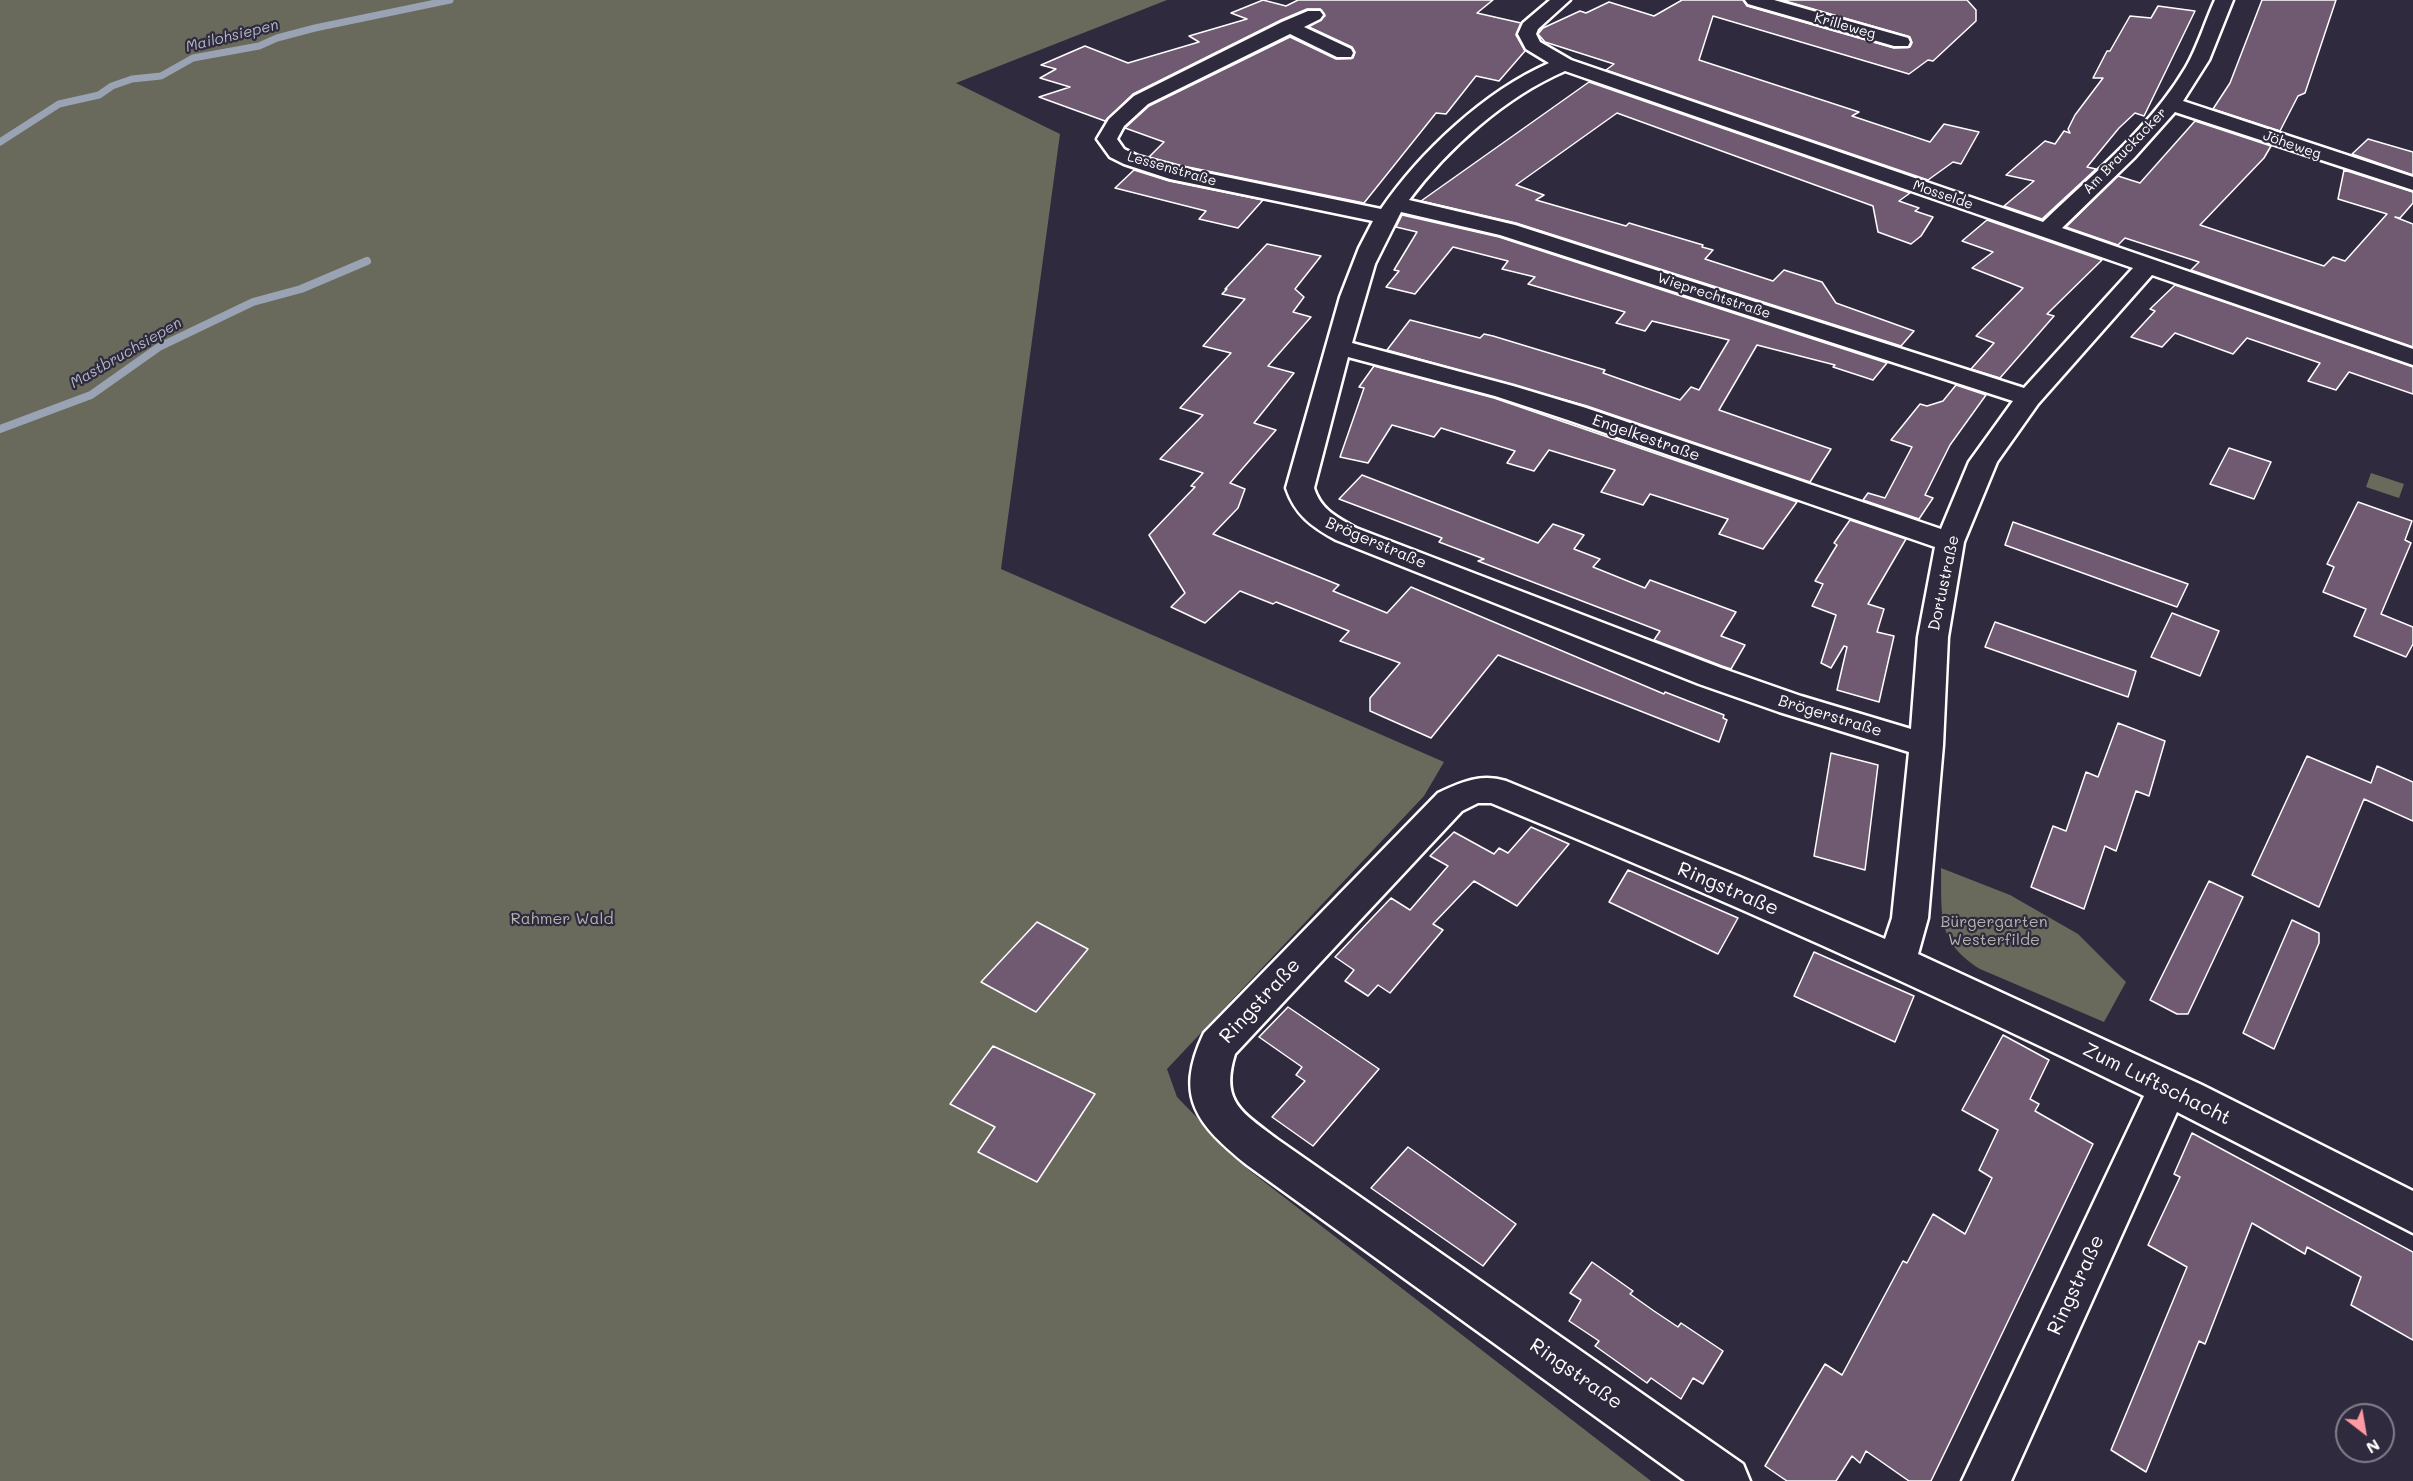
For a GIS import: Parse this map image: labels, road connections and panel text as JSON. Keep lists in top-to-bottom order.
{
  "streets": {
    "street": [
      "Krilleweg",
      "Jöheweg",
      "Am Brauckacker",
      "Lessenstraße",
      "Mosselde",
      "Wieprechtstraße",
      "Engelkestraße",
      "Brögerstraße",
      "Dortustraße",
      "Ringstraße",
      "Zum Luftschacht"
    ]
  },
  "crossings": [
    ["Jöheweg", "Am Brauckacker"],
    ["Am Brauckacker", "Mosselde"],
    ["Lessenstraße", "Wieprechtstraße"],
    ["Lessenstraße", "Brögerstraße"],
    ["Mosselde", "Brögerstraße"],
    ["Mosselde", "Dortustraße"],
    ["Wieprechtstraße", "Brögerstraße"],
    ["Wieprechtstraße", "Dortustraße"],
    ["Engelkestraße", "Brögerstraße"],
    ["Engelkestraße", "Dortustraße"],
    ["Brögerstraße", "Dortustraße"],
    ["Dortustraße", "Ringstraße"],
    ["Dortustraße", "Zum Luftschacht"],
    ["Ringstraße", "Zum Luftschacht"]
  ],
  "water": ["Mailohsiepen", "Mastbruchsiepen"],
  "parks": ["Rahmer Wald", "Bürgergarten Westerfilde"],
  "north": "bottom right"
}
